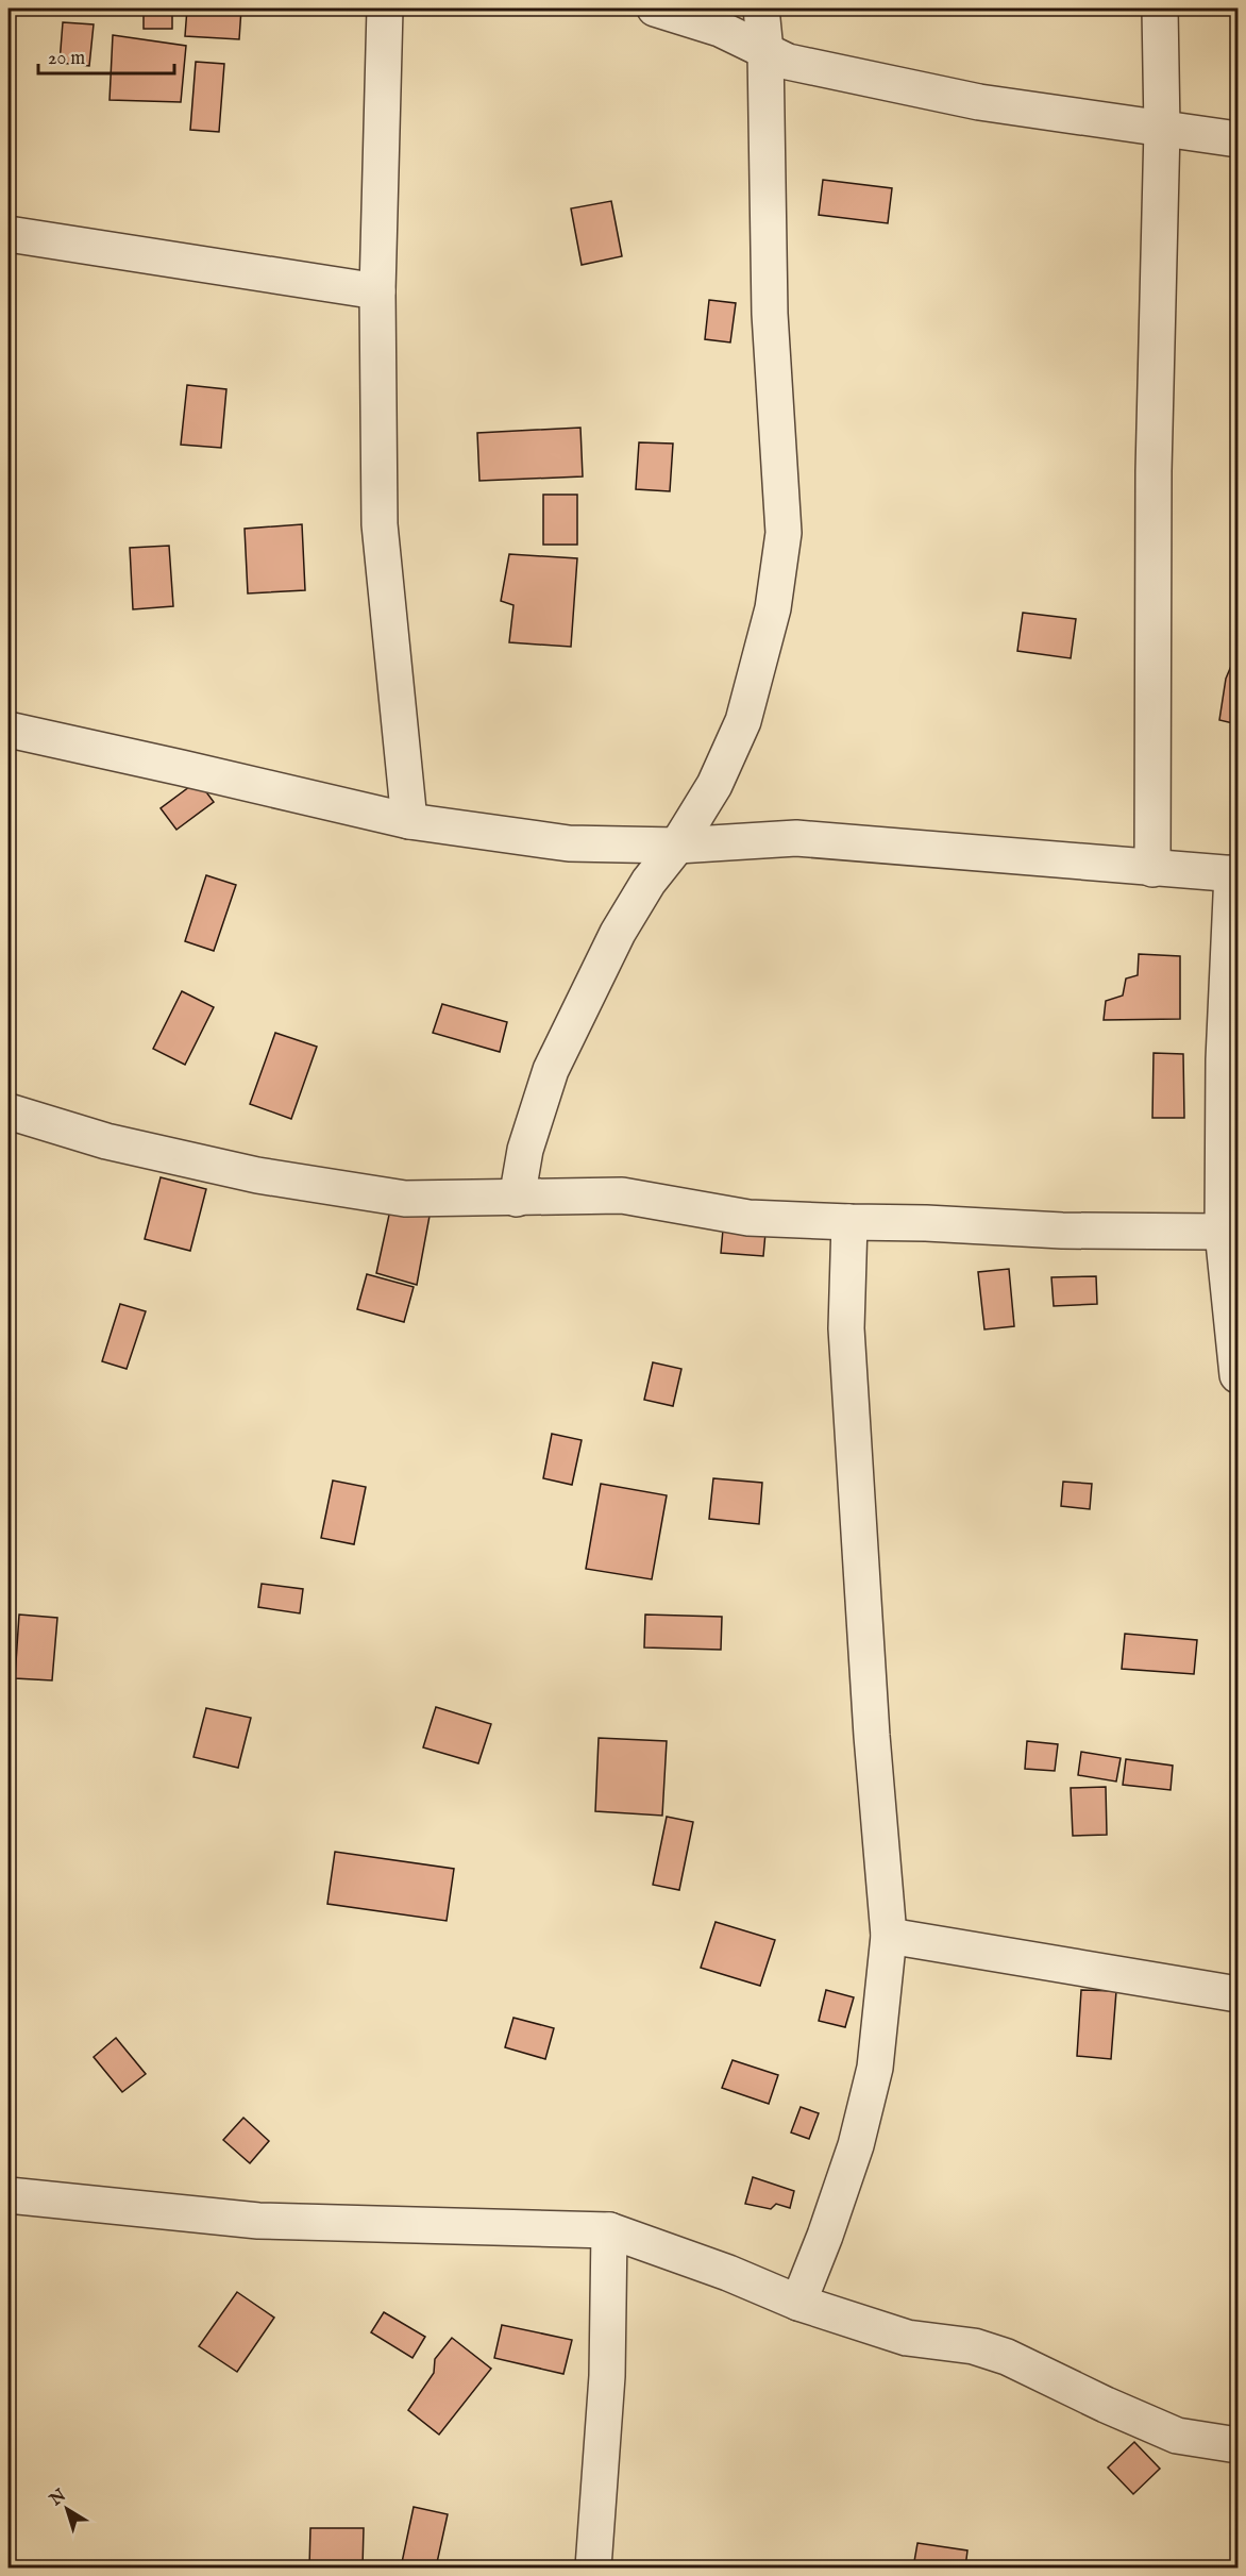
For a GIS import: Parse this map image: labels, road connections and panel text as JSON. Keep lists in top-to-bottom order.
{
  "scale_bar": "20 m",
  "north": "top left"
}
